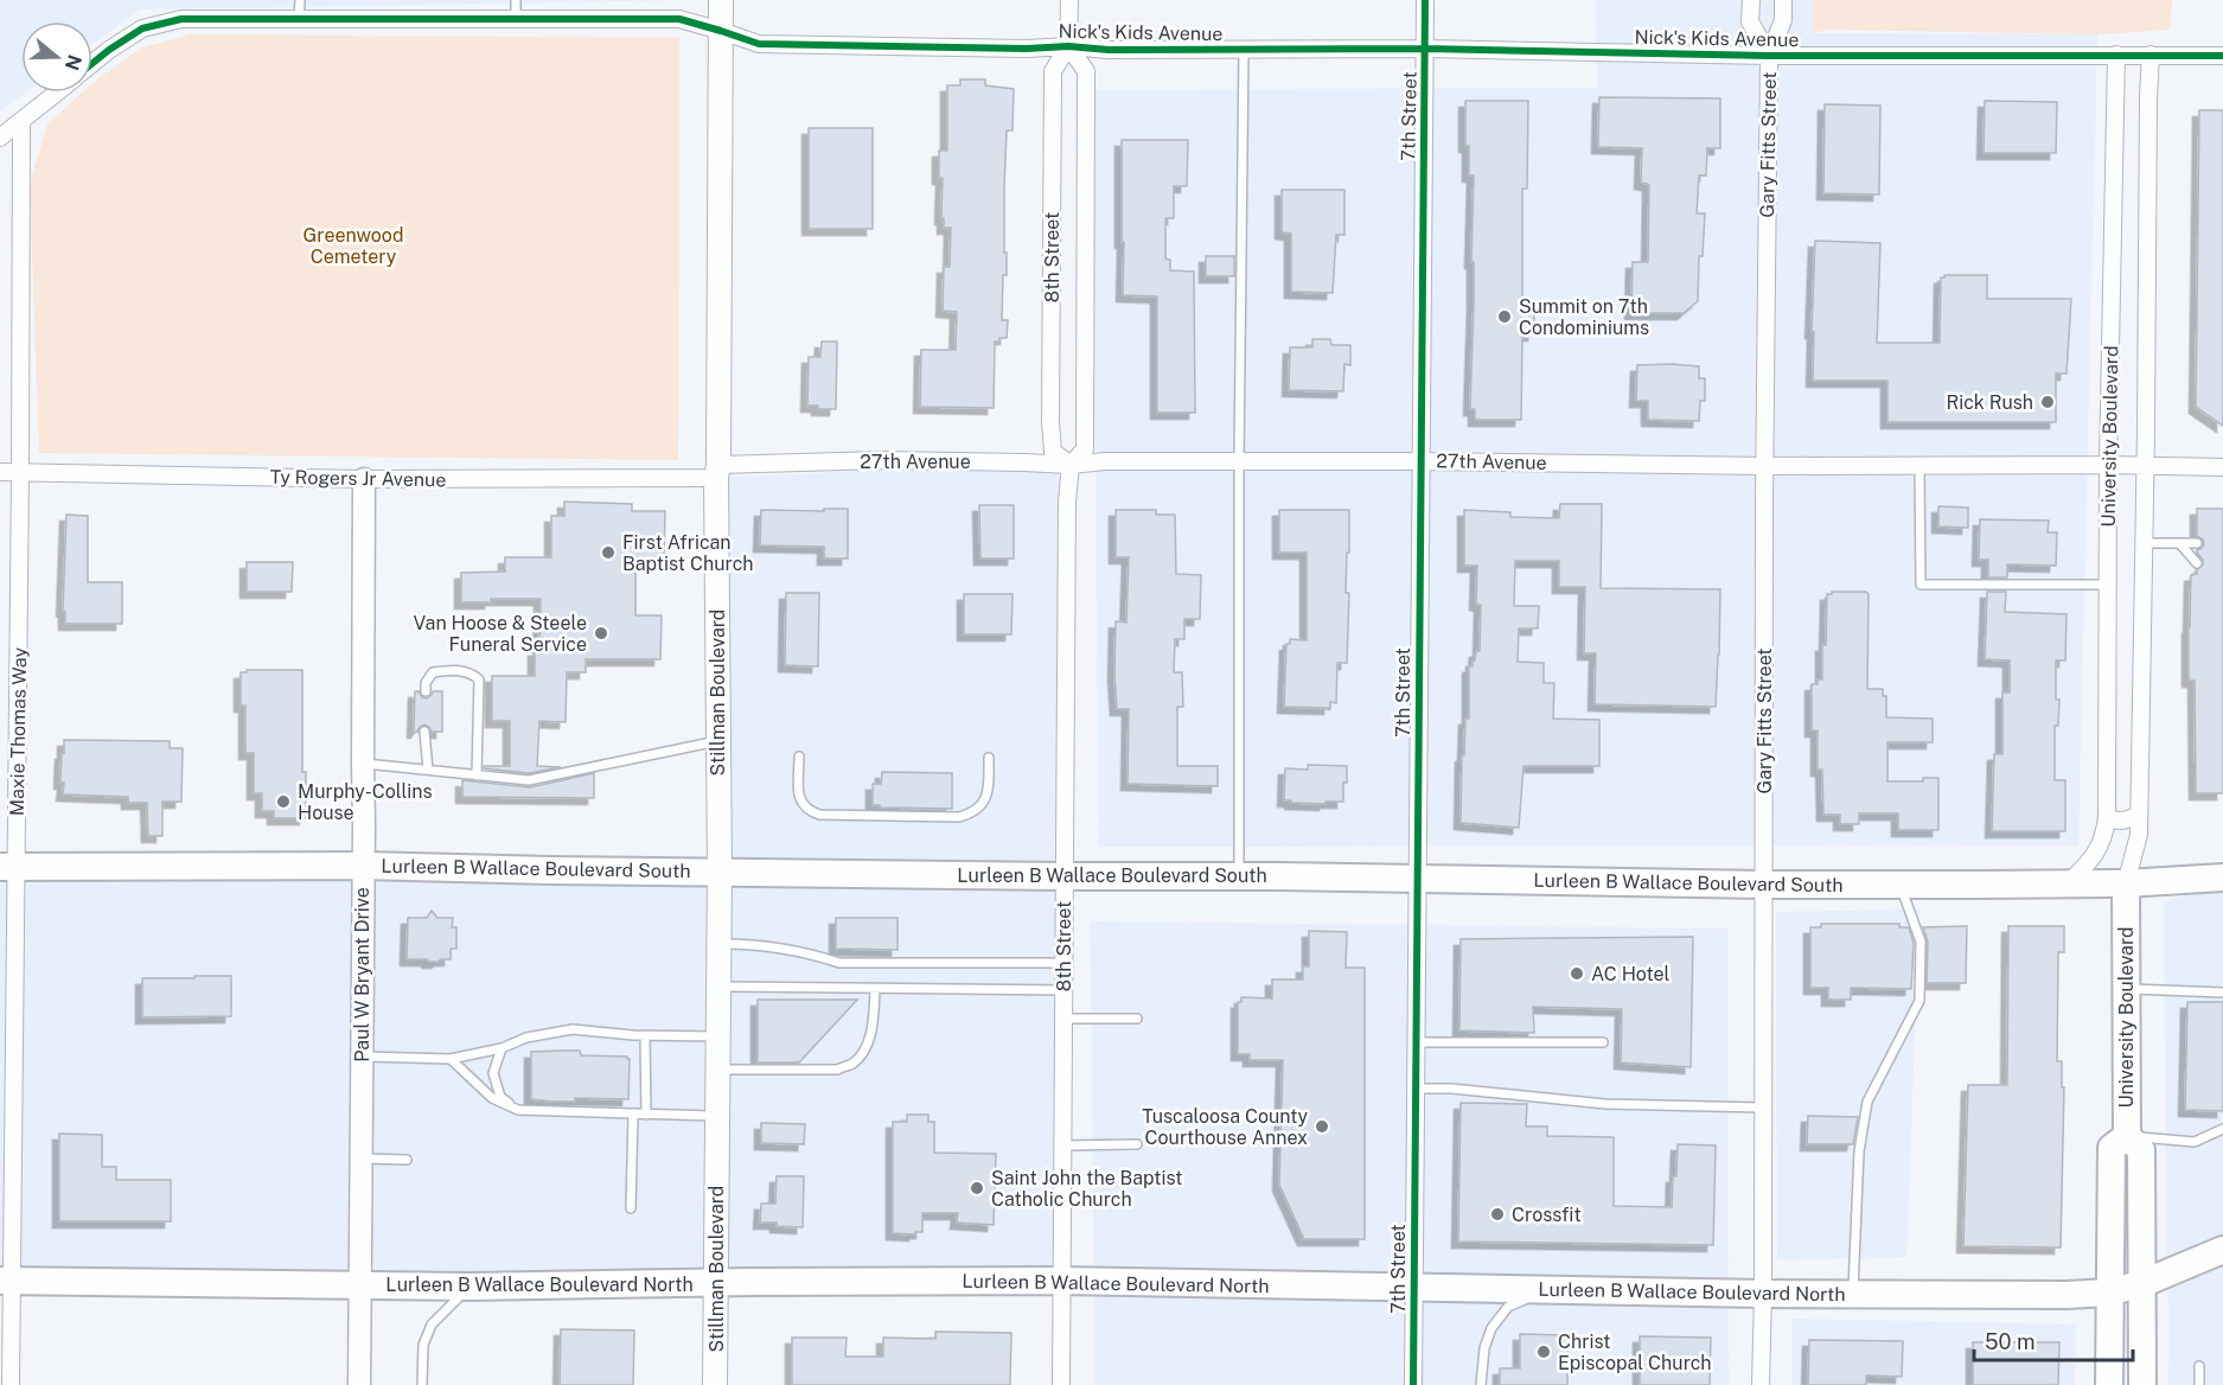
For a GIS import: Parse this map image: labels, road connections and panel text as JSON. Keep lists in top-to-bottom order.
{
  "streets": {
    "main road": [
      "University Boulevard",
      "Stillman Boulevard",
      "Lurleen B Wallace Boulevard South",
      "Lurleen B Wallace Boulevard North"
    ],
    "street": [
      "Nick's Kids Avenue",
      "7th Street",
      "Gary Fitts Street",
      "8th Street",
      "27th Avenue",
      "Ty Rogers Jr Avenue",
      "Maxie Thomas Way",
      "Paul W Bryant Drive"
    ]
  },
  "crossings": [
    ["Nick's Kids Avenue", "7th Street"],
    ["Nick's Kids Avenue", "Gary Fitts Street"],
    ["Nick's Kids Avenue", "8th Street"],
    ["Nick's Kids Avenue", "University Boulevard"],
    ["Nick's Kids Avenue", "Stillman Boulevard"],
    ["Nick's Kids Avenue", "Maxie Thomas Way"],
    ["7th Street", "27th Avenue"],
    ["7th Street", "Lurleen B Wallace Boulevard South"],
    ["7th Street", "Lurleen B Wallace Boulevard North"],
    ["Gary Fitts Street", "27th Avenue"],
    ["Gary Fitts Street", "Lurleen B Wallace Boulevard South"],
    ["Gary Fitts Street", "Lurleen B Wallace Boulevard North"],
    ["8th Street", "27th Avenue"],
    ["8th Street", "Lurleen B Wallace Boulevard South"],
    ["8th Street", "Lurleen B Wallace Boulevard North"],
    ["University Boulevard", "27th Avenue"],
    ["University Boulevard", "Lurleen B Wallace Boulevard South"],
    ["University Boulevard", "Lurleen B Wallace Boulevard North"],
    ["27th Avenue", "Ty Rogers Jr Avenue"],
    ["27th Avenue", "Stillman Boulevard"],
    ["Ty Rogers Jr Avenue", "Stillman Boulevard"],
    ["Ty Rogers Jr Avenue", "Maxie Thomas Way"],
    ["Ty Rogers Jr Avenue", "Paul W Bryant Drive"],
    ["Stillman Boulevard", "Lurleen B Wallace Boulevard South"],
    ["Stillman Boulevard", "Lurleen B Wallace Boulevard North"],
    ["Maxie Thomas Way", "Lurleen B Wallace Boulevard South"],
    ["Maxie Thomas Way", "Lurleen B Wallace Boulevard North"],
    ["Lurleen B Wallace Boulevard South", "Paul W Bryant Drive"],
    ["Paul W Bryant Drive", "Lurleen B Wallace Boulevard North"]
  ],
  "parks": ["Greenwood Cemetery"],
  "places": [
    "Summit on 7th Condominiums",
    "Rick Rush",
    "First African Baptist Church",
    "Van Hoose & Steele Funeral Service",
    "Murphy-Collins House",
    "AC Hotel",
    "Tuscaloosa County Courthouse Annex",
    "Saint John the Baptist Catholic Church",
    "Crossfit",
    "Christ Episcopal Church"
  ],
  "scale_bar": "50 m",
  "north": "right"
}
